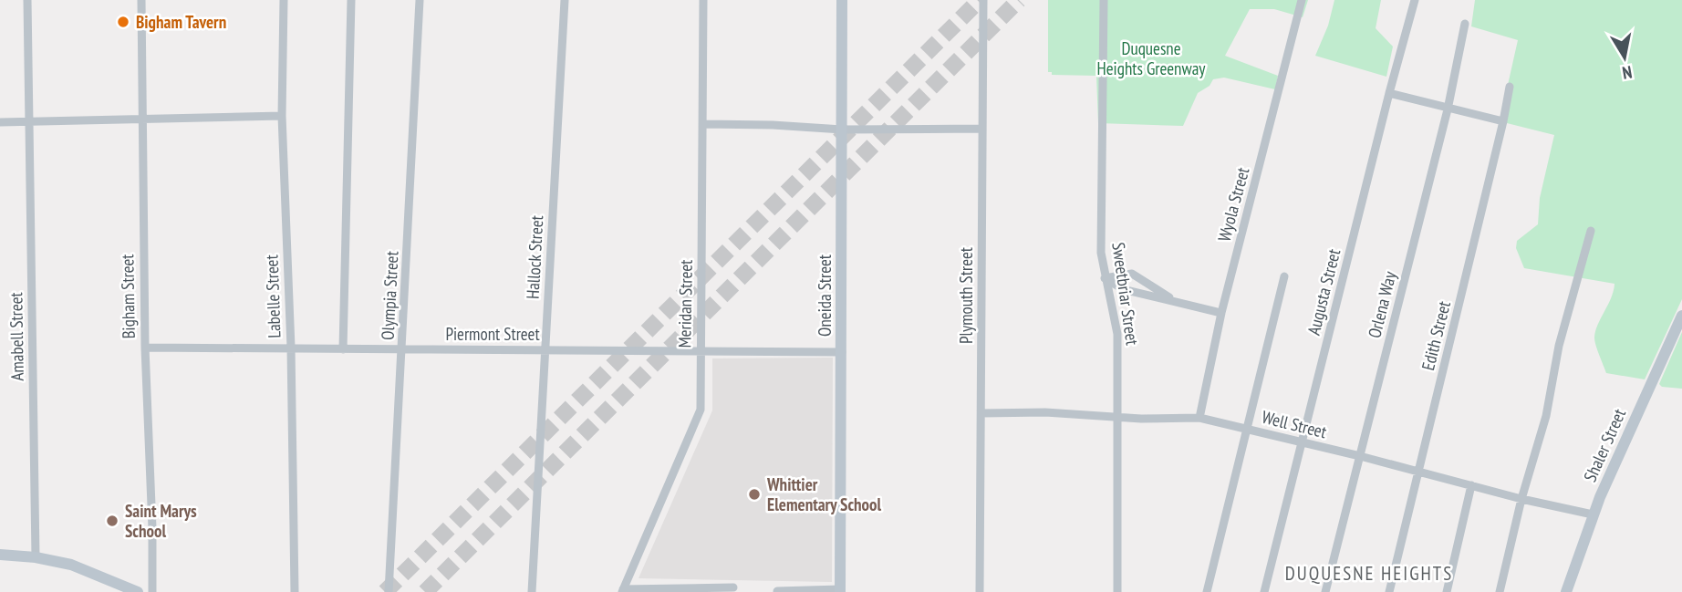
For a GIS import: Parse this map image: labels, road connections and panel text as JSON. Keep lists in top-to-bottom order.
{
  "streets": {
    "street": [
      "Wyola Street",
      "Hallock Street",
      "Augusta Street",
      "Sweetbriar Street",
      "Olympia Street",
      "Oneida Street",
      "Plymouth Street",
      "Bigham Street",
      "Labelle Street",
      "Meridan Street",
      "Orlena Way",
      "Piermont Street",
      "Edith Street",
      "Amabell Street",
      "Well Street",
      "Shaler Street"
    ]
  },
  "crossings": [
    ["Wyola Street", "Well Street"],
    ["Hallock Street", "Piermont Street"],
    ["Augusta Street", "Well Street"],
    ["Sweetbriar Street", "Well Street"],
    ["Olympia Street", "Piermont Street"],
    ["Oneida Street", "Piermont Street"],
    ["Plymouth Street", "Well Street"],
    ["Bigham Street", "Piermont Street"],
    ["Labelle Street", "Piermont Street"],
    ["Meridan Street", "Piermont Street"],
    ["Orlena Way", "Well Street"],
    ["Edith Street", "Well Street"],
    ["Well Street", "Shaler Street"]
  ],
  "districts": ["DUQUESNE HEIGHTS"],
  "parks": ["Duquesne Heights Greenway"],
  "places": ["Bigham Tavern", "Whittier Elementary School", "Saint Marys School"],
  "north": "bottom"
}
